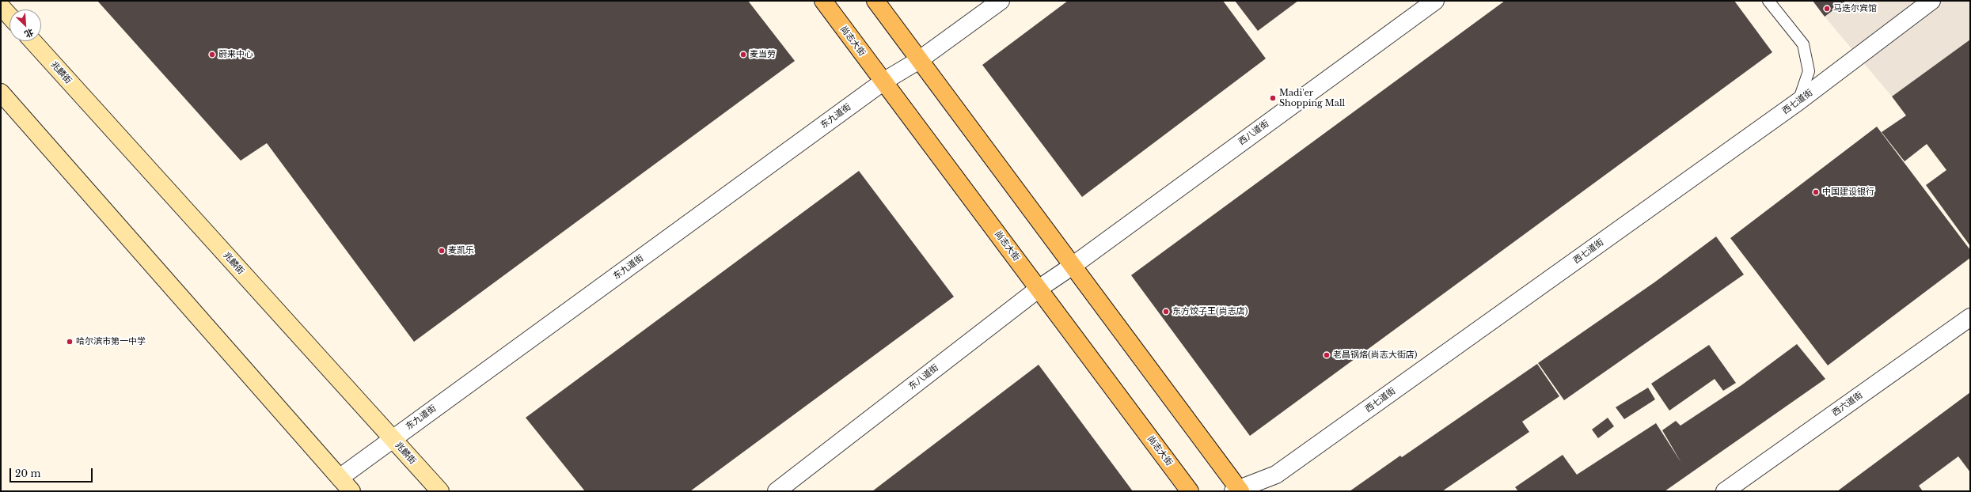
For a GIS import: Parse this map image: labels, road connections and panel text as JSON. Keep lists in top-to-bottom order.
{
  "streets": {
    "main road": ["尚志大街", "兆麟街"],
    "street": [
      "西七道街",
      "东九道街",
      "西八道街",
      "东八道街",
      "西六道街"
    ]
  },
  "crossings": [
    ["尚志大街", "东九道街"],
    ["尚志大街", "东八道街"],
    ["兆麟街", "东九道街"],
    ["西八道街", "东八道街"]
  ],
  "places": [
    "马迭尔宾馆",
    "蔚来中心",
    "麦当劳",
    "Madi'er Shopping Mall",
    "中国建设银行",
    "麦凯乐",
    "东方饺子王(尚志店)",
    "哈尔滨市第一中学",
    "老昌锅烙(尚志大街店)"
  ],
  "scale_bar": "20 m",
  "north": "bottom right"
}
